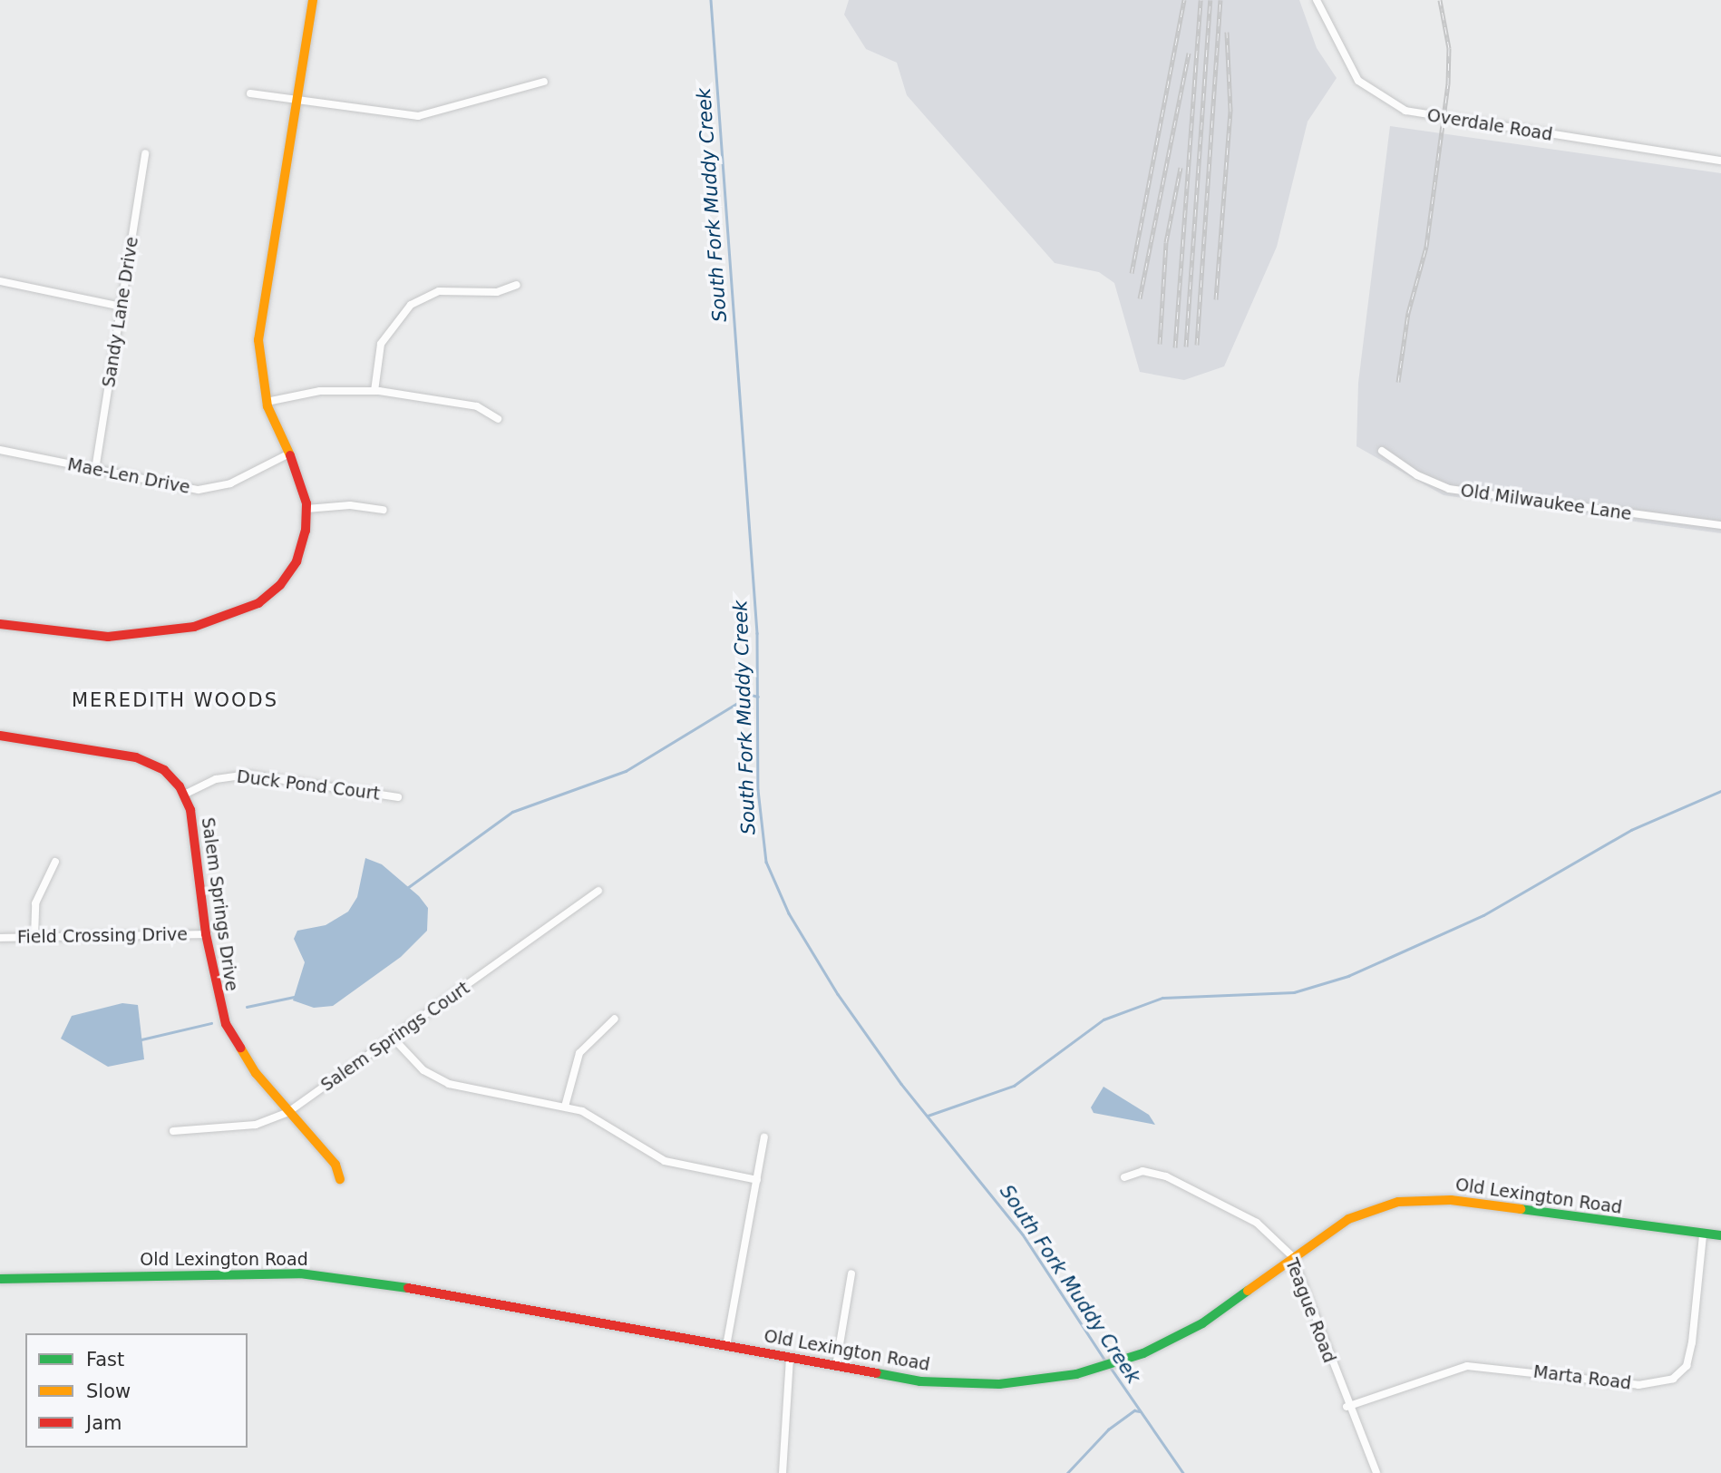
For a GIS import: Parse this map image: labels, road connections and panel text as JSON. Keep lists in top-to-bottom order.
{
  "streets": {
    "street": [
      "Overdale Road",
      "Sandy Lane Drive",
      "Mae-Len Drive",
      "Old Milwaukee Lane",
      "Duck Pond Court",
      "Salem Springs Drive",
      "Field Crossing Drive",
      "Salem Springs Court",
      "Old Lexington Road",
      "Teague Road",
      "Marta Road"
    ]
  },
  "crossings": [
    ["Sandy Lane Drive", "Mae-Len Drive"],
    ["Duck Pond Court", "Salem Springs Drive"],
    ["Salem Springs Drive", "Field Crossing Drive"],
    ["Salem Springs Drive", "Salem Springs Court"],
    ["Old Lexington Road", "Teague Road"],
    ["Old Lexington Road", "Marta Road"],
    ["Teague Road", "Marta Road"]
  ],
  "districts": ["MEREDITH WOODS"],
  "water": ["South Fork Muddy Creek"],
  "legend": ["Fast", "Slow", "Jam"]
}
